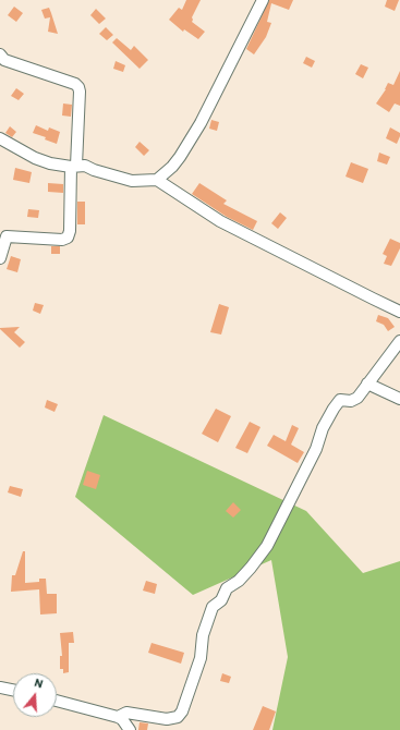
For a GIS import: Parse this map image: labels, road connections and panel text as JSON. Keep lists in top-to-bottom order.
{
  "north": "top"
}
